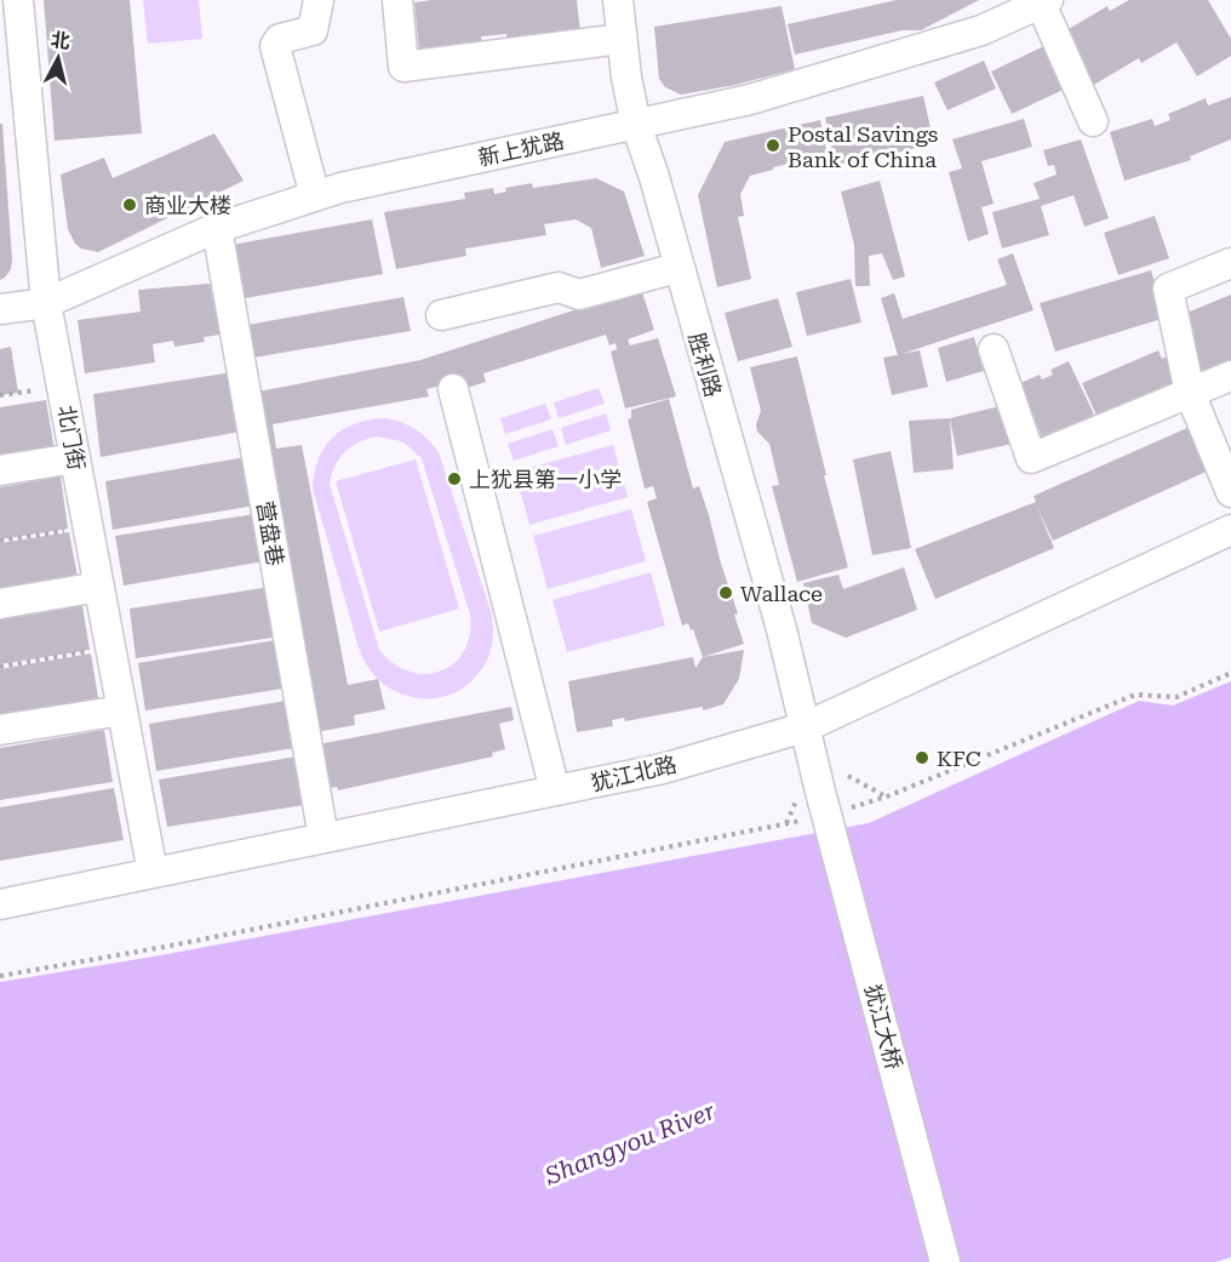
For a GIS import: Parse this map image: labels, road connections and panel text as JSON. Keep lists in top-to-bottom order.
{
  "streets": {
    "street": [
      "新上犹路",
      "胜利路",
      "北门街",
      "营盘巷",
      "犹江北路",
      "犹江大桥"
    ]
  },
  "crossings": [
    ["新上犹路", "胜利路"],
    ["新上犹路", "北门街"],
    ["新上犹路", "营盘巷"],
    ["胜利路", "犹江北路"],
    ["胜利路", "犹江大桥"],
    ["北门街", "犹江北路"],
    ["营盘巷", "犹江北路"]
  ],
  "water": ["Shangyou River"],
  "places": [
    "Postal Savings Bank of China",
    "商业大楼",
    "上犹县第一小学",
    "Wallace",
    "KFC"
  ],
  "north": "top"
}
